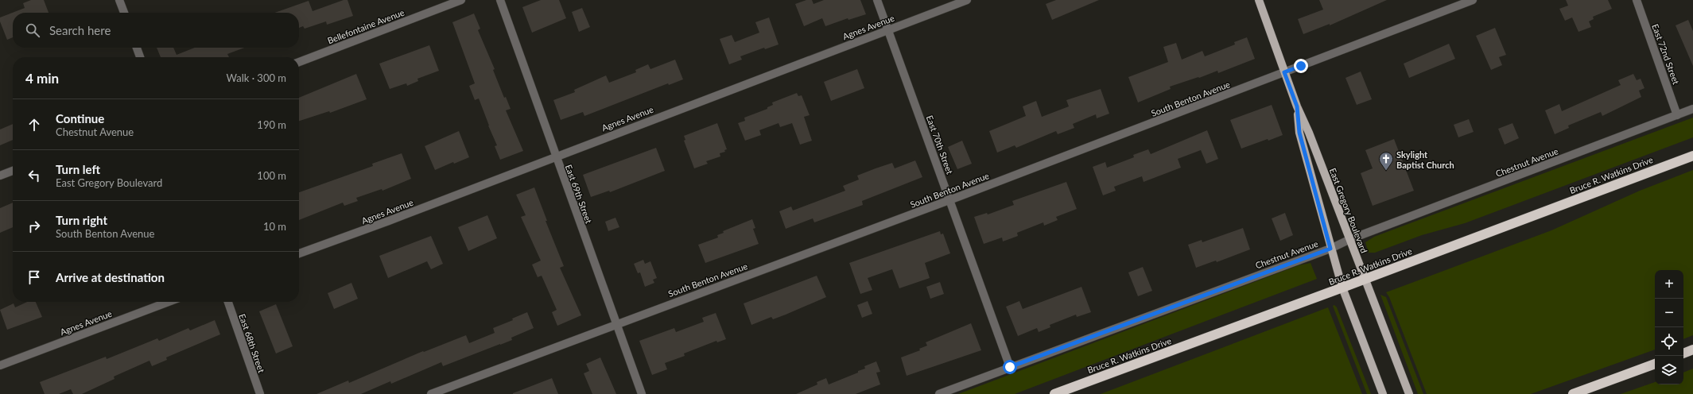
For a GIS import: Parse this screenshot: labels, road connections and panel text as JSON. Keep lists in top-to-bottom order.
{
  "streets": {
    "highway": ["Bruce R. Watkins Drive"],
    "main road": ["East Gregory Boulevard"],
    "street": [
      "Bellefontaine Avenue",
      "Agnes Avenue",
      "East 72nd Street",
      "South Benton Avenue",
      "East 70th Street",
      "Chestnut Avenue",
      "East 69th Street",
      "East 68th Street"
    ]
  },
  "crossings": [
    ["Agnes Avenue", "East 70th Street"],
    ["Agnes Avenue", "East 69th Street"],
    ["East 72nd Street", "Chestnut Avenue"],
    ["South Benton Avenue", "East 70th Street"],
    ["South Benton Avenue", "East 69th Street"],
    ["South Benton Avenue", "East Gregory Boulevard"],
    ["East 70th Street", "Chestnut Avenue"],
    ["Chestnut Avenue", "East Gregory Boulevard"],
    ["Bruce R. Watkins Drive", "East Gregory Boulevard"]
  ],
  "places": {
    "church": ["Skylight Baptist Church"]
  },
  "page": {
    "search": "Search here",
    "heading": ["4 min", "Walk · 300 m"],
    "list": [
      ["Continue", "Chestnut Avenue", "190 m"],
      ["Turn left", "East Gregory Boulevard", "100 m"],
      ["Turn right", "South Benton Avenue", "10 m"],
      "Arrive at destination"
    ],
    "map_buttons": ["+", "−"]
  }
}
